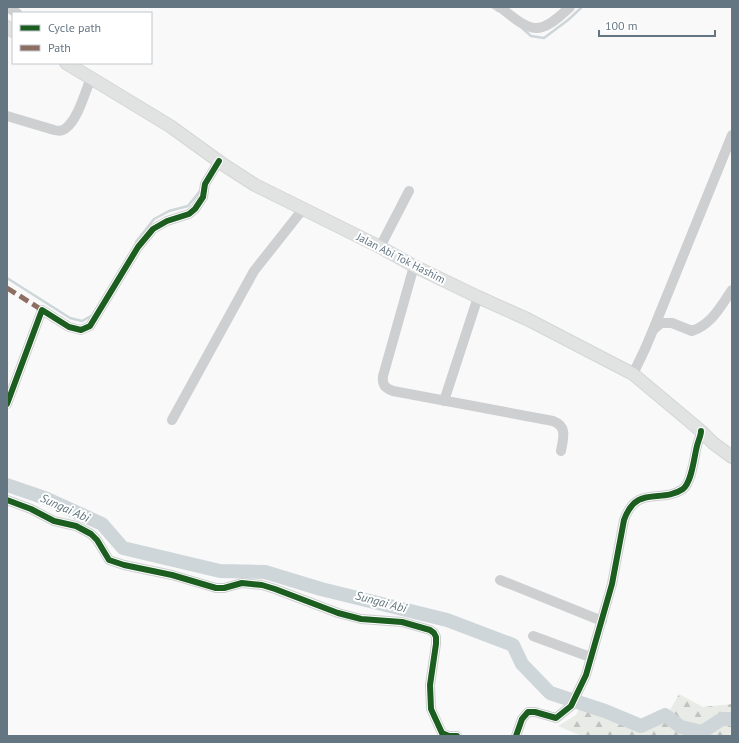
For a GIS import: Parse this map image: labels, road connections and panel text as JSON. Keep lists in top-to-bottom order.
{
  "streets": {
    "main road": ["Jalan Abi Tok Hashim"]
  },
  "water": ["Sungai Abi"],
  "legend": ["Cycle path", "Path"],
  "scale_bar": "100 m"
}
